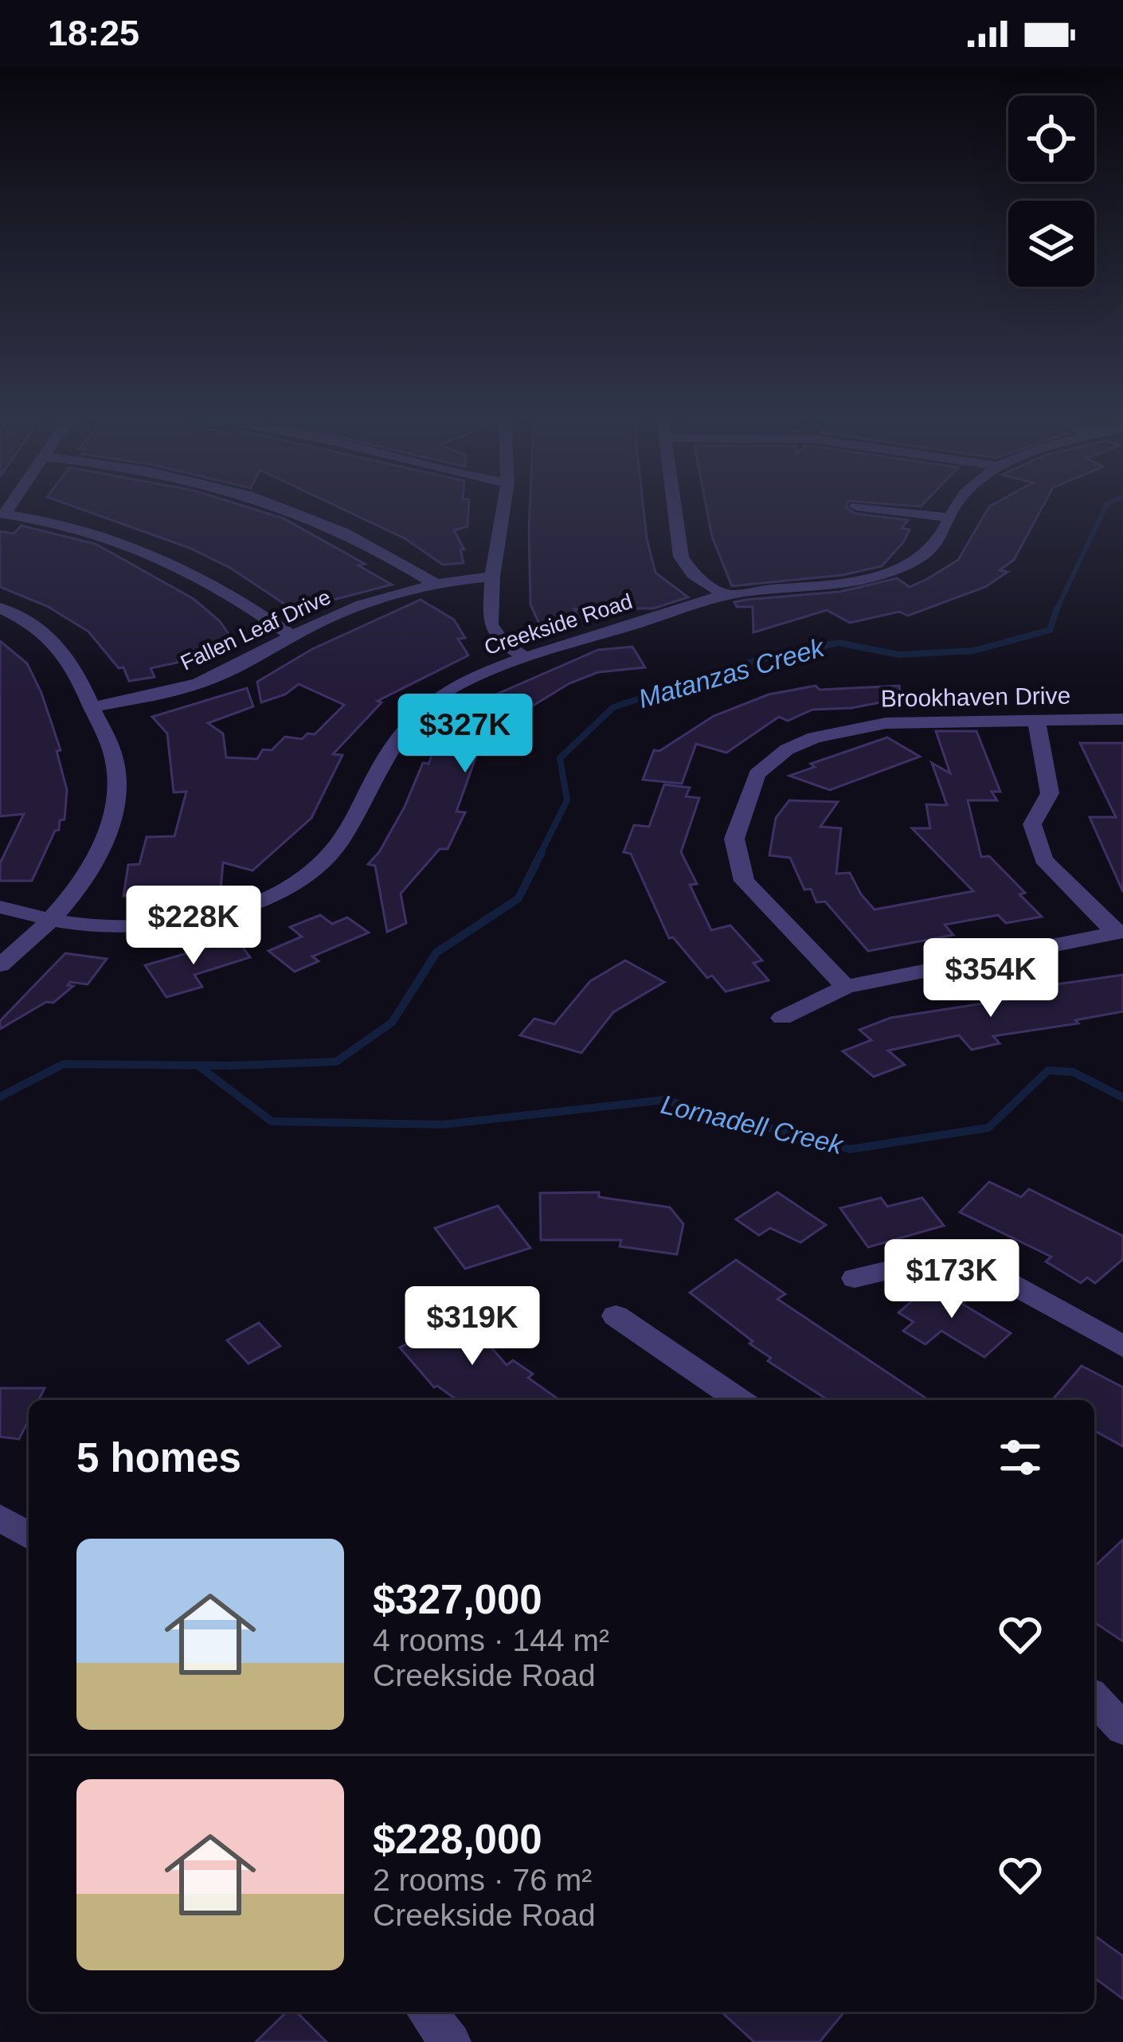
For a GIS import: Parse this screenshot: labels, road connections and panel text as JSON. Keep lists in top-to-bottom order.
{
  "streets": {
    "street": ["Creekside Road", "Fallen Leaf Drive", "Brookhaven Drive"]
  },
  "water": ["Matanzas Creek", "Lornadell Creek"],
  "page": {
    "status": "18:25",
    "price": [
      "$327K",
      "$228K",
      "$354K",
      "$173K",
      "$319K"
    ],
    "heading": "5 homes",
    "list": [
      {
        "name": "$327,000",
        "note": "4 rooms · 144 m² · Creekside Road"
      },
      {
        "name": "$228,000",
        "note": "2 rooms · 76 m² · Creekside Road"
      }
    ]
  }
}
